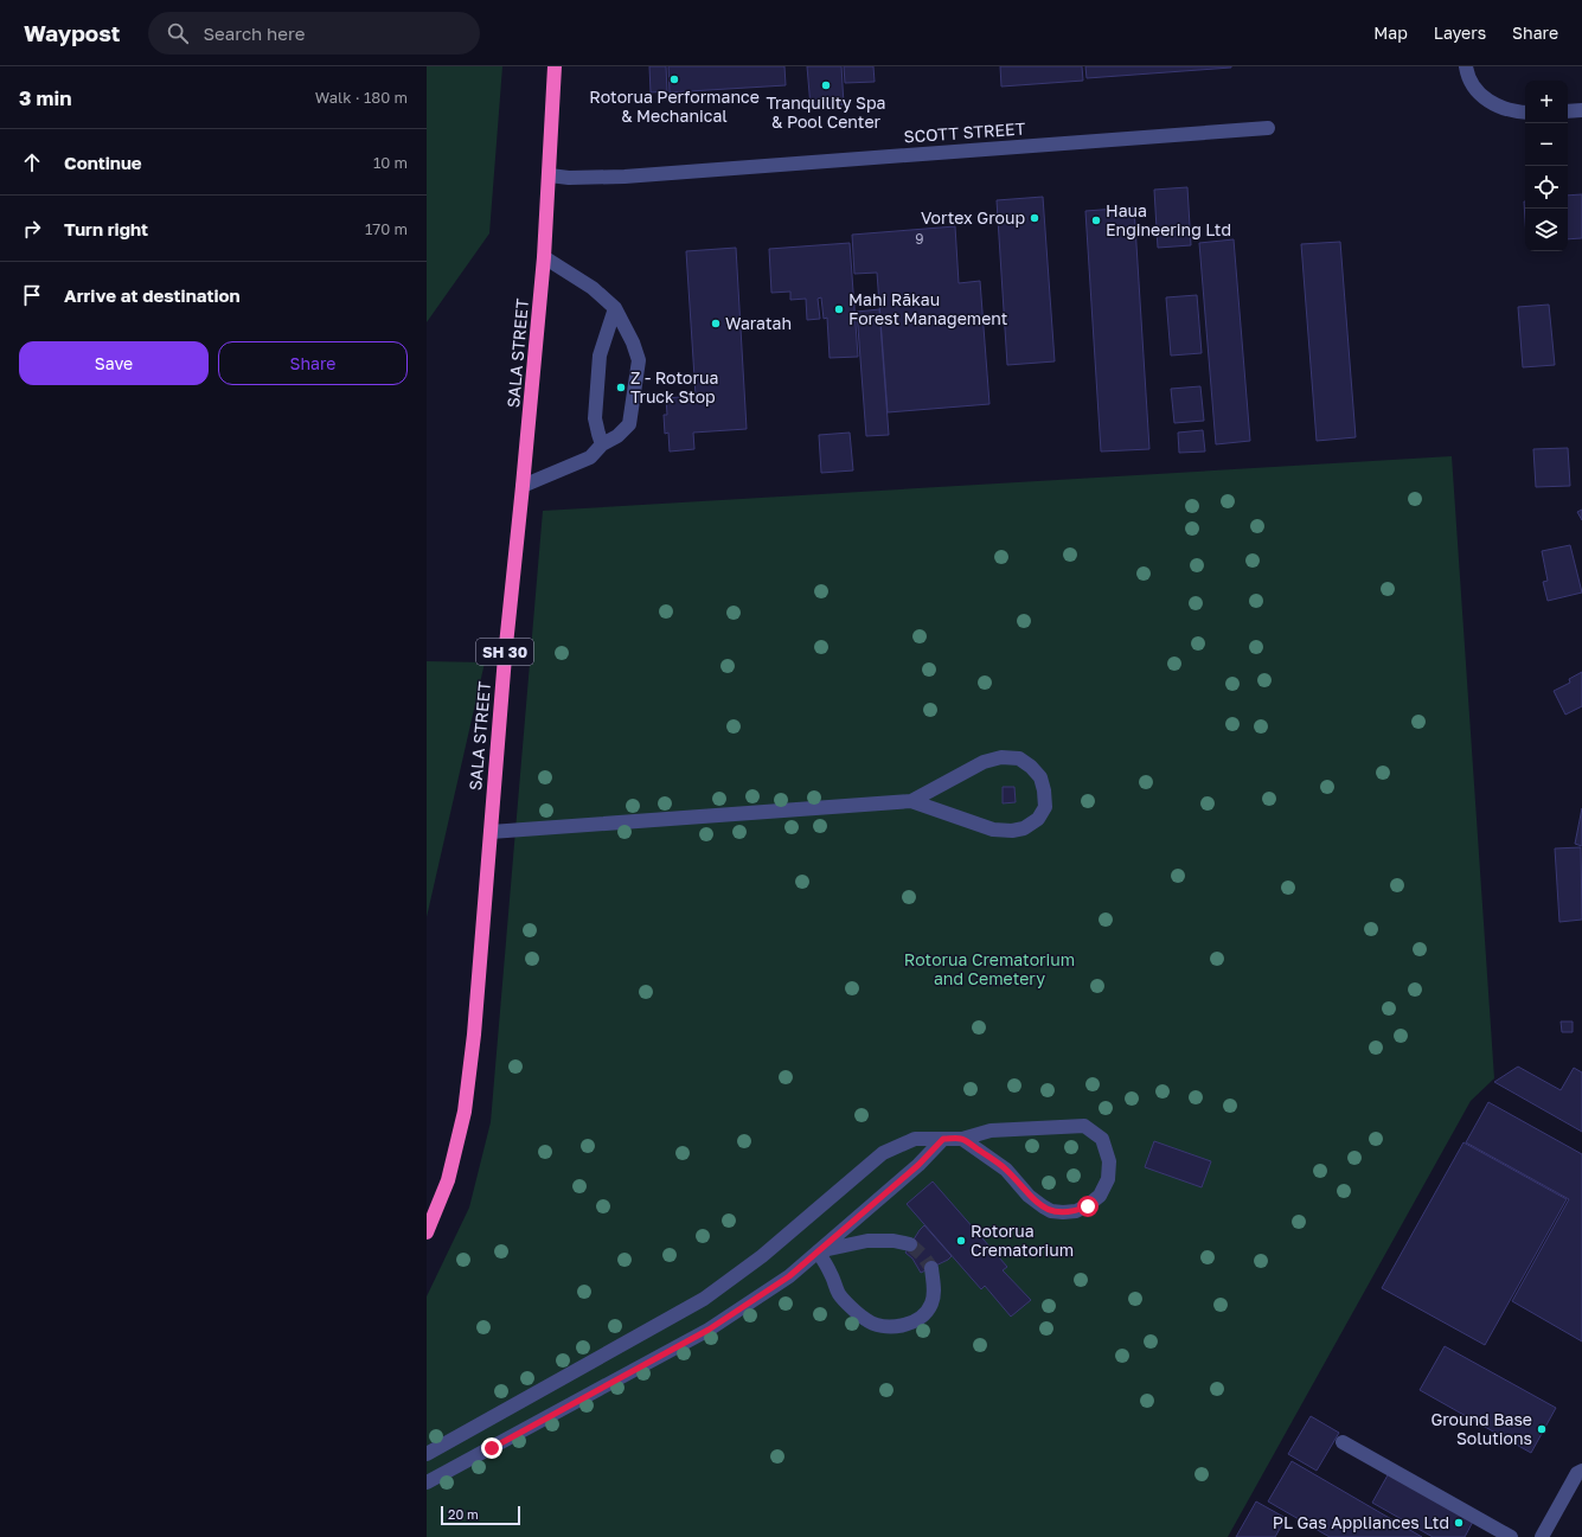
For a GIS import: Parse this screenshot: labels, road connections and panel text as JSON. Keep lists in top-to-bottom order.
{
  "streets": {
    "highway": ["SALA STREET", "SH 30"],
    "street": ["SCOTT STREET"]
  },
  "crossings": [
    ["SCOTT STREET", "SALA STREET"]
  ],
  "parks": ["Rotorua Crematorium and Cemetery"],
  "places": [
    "Rotorua Performance & Mechanical",
    "Tranquility Spa & Pool Center",
    "Vortex Group",
    "Haua Engineering Ltd",
    "Mahi Rākau Forest Management",
    "Waratah",
    "Z - Rotorua Truck Stop",
    "Rotorua Crematorium",
    "Ground Base Solutions",
    "PL Gas Appliances Ltd"
  ],
  "house_numbers": ["9"],
  "scale_bar": "20 m",
  "page": {
    "header": "Waypost",
    "search": "Search here",
    "nav": ["Map", "Layers", "Share"],
    "heading": ["3 min", "Walk · 180 m"],
    "map_buttons": ["+", "−"],
    "list": [
      ["Continue", "10 m"],
      ["Turn right", "170 m"],
      "Arrive at destination"
    ],
    "buttons": ["Save", "Share"],
    "scale": "20 m"
  }
}
